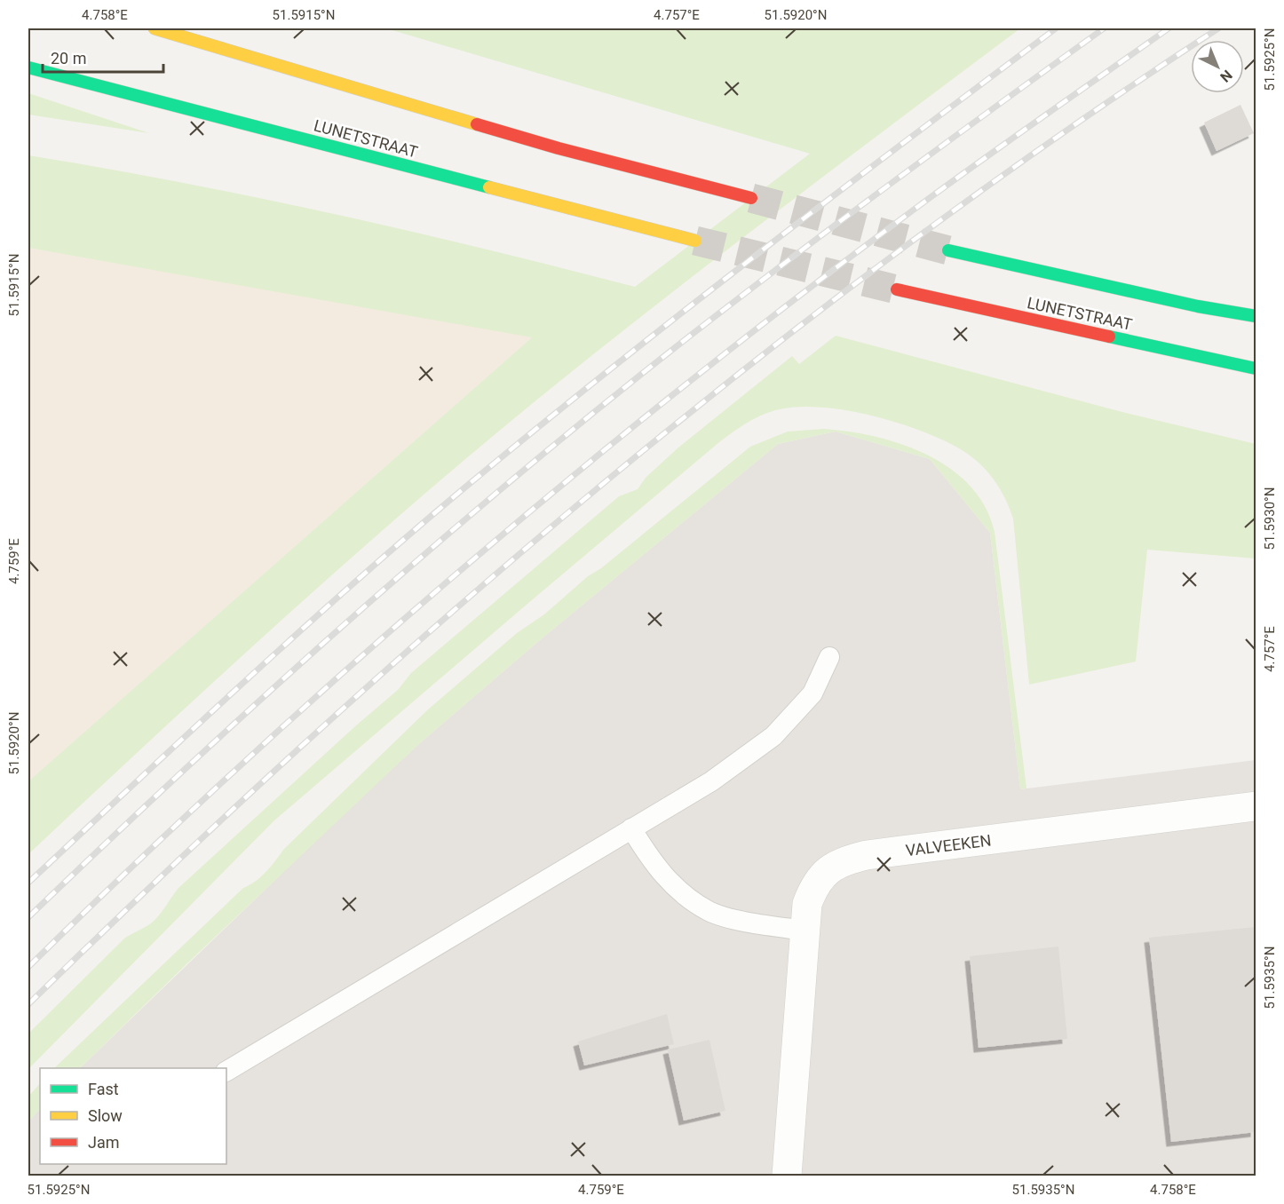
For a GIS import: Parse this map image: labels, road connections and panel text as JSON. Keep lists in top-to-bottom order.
{
  "streets": {
    "main road": ["LUNETSTRAAT"],
    "street": ["VALVEEKEN"]
  },
  "legend": ["Fast", "Slow", "Jam"],
  "scale_bar": "20 m",
  "north": "bottom right",
  "coordinates": [
    "4.758°E",
    "51.5915°N",
    "4.757°E",
    "51.5920°N",
    "51.5925°N",
    "51.5930°N",
    "4.759°E",
    "51.5935°N"
  ]
}
